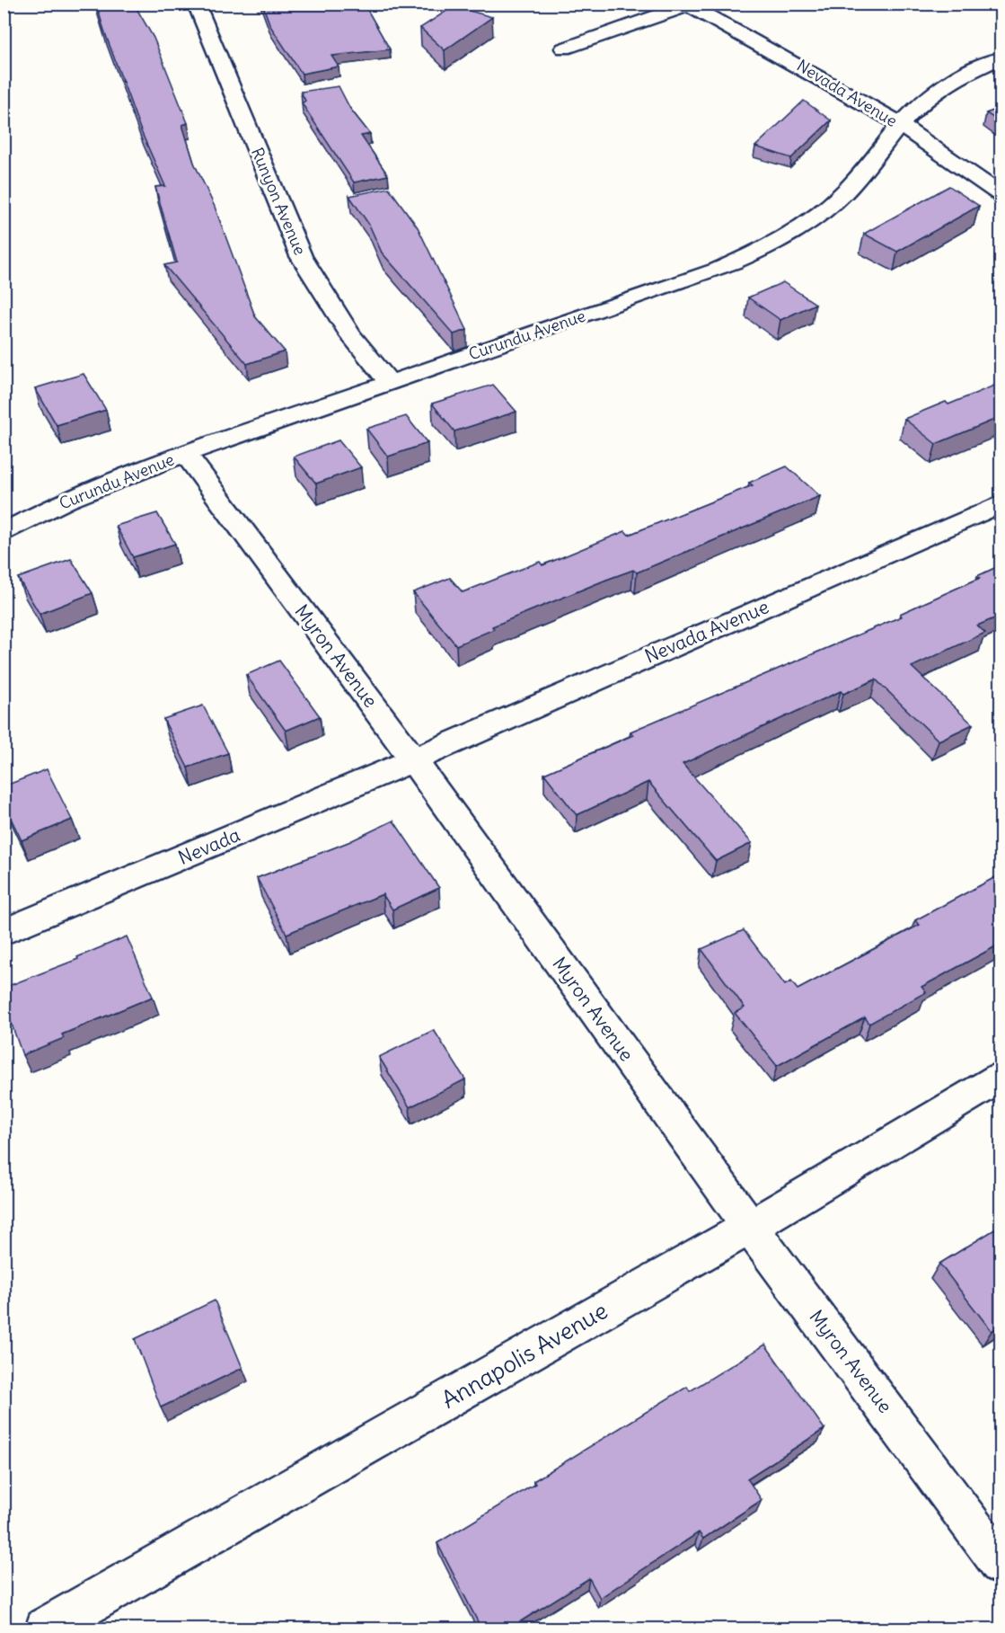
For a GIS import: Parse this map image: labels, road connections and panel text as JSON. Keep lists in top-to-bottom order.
{
  "streets": {
    "street": [
      "Nevada Avenue",
      "Runyon Avenue",
      "Curundu Avenue",
      "Myron Avenue",
      "Nevada",
      "Annapolis Avenue"
    ]
  },
  "crossings": [
    ["Nevada Avenue", "Curundu Avenue"],
    ["Nevada Avenue", "Myron Avenue"],
    ["Nevada Avenue", "Nevada"],
    ["Runyon Avenue", "Curundu Avenue"],
    ["Curundu Avenue", "Myron Avenue"],
    ["Myron Avenue", "Nevada"],
    ["Myron Avenue", "Annapolis Avenue"]
  ]
}
